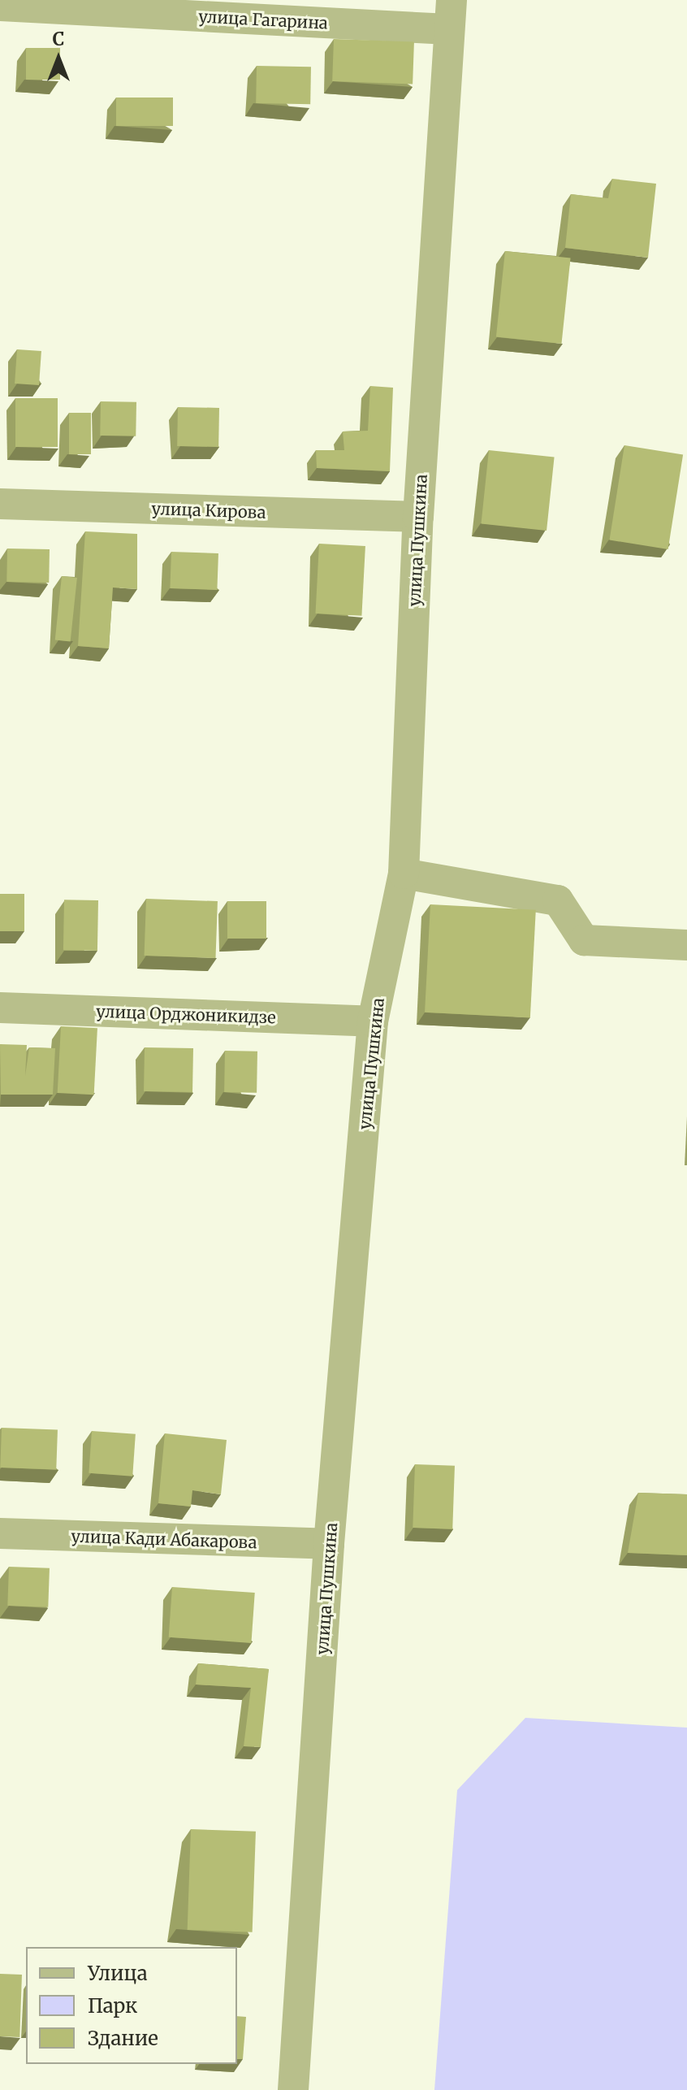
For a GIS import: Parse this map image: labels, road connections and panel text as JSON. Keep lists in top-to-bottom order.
{
  "streets": {
    "street": [
      "улица Гагарина",
      "улица Кирова",
      "улица Пушкина",
      "улица Орджоникидзе",
      "улица Кади Абакарова"
    ]
  },
  "crossings": [
    ["улица Гагарина", "улица Пушкина"],
    ["улица Кирова", "улица Пушкина"],
    ["улица Пушкина", "улица Орджоникидзе"],
    ["улица Пушкина", "улица Кади Абакарова"]
  ],
  "legend": ["Улица", "Парк", "Здание"],
  "north": "top"
}
